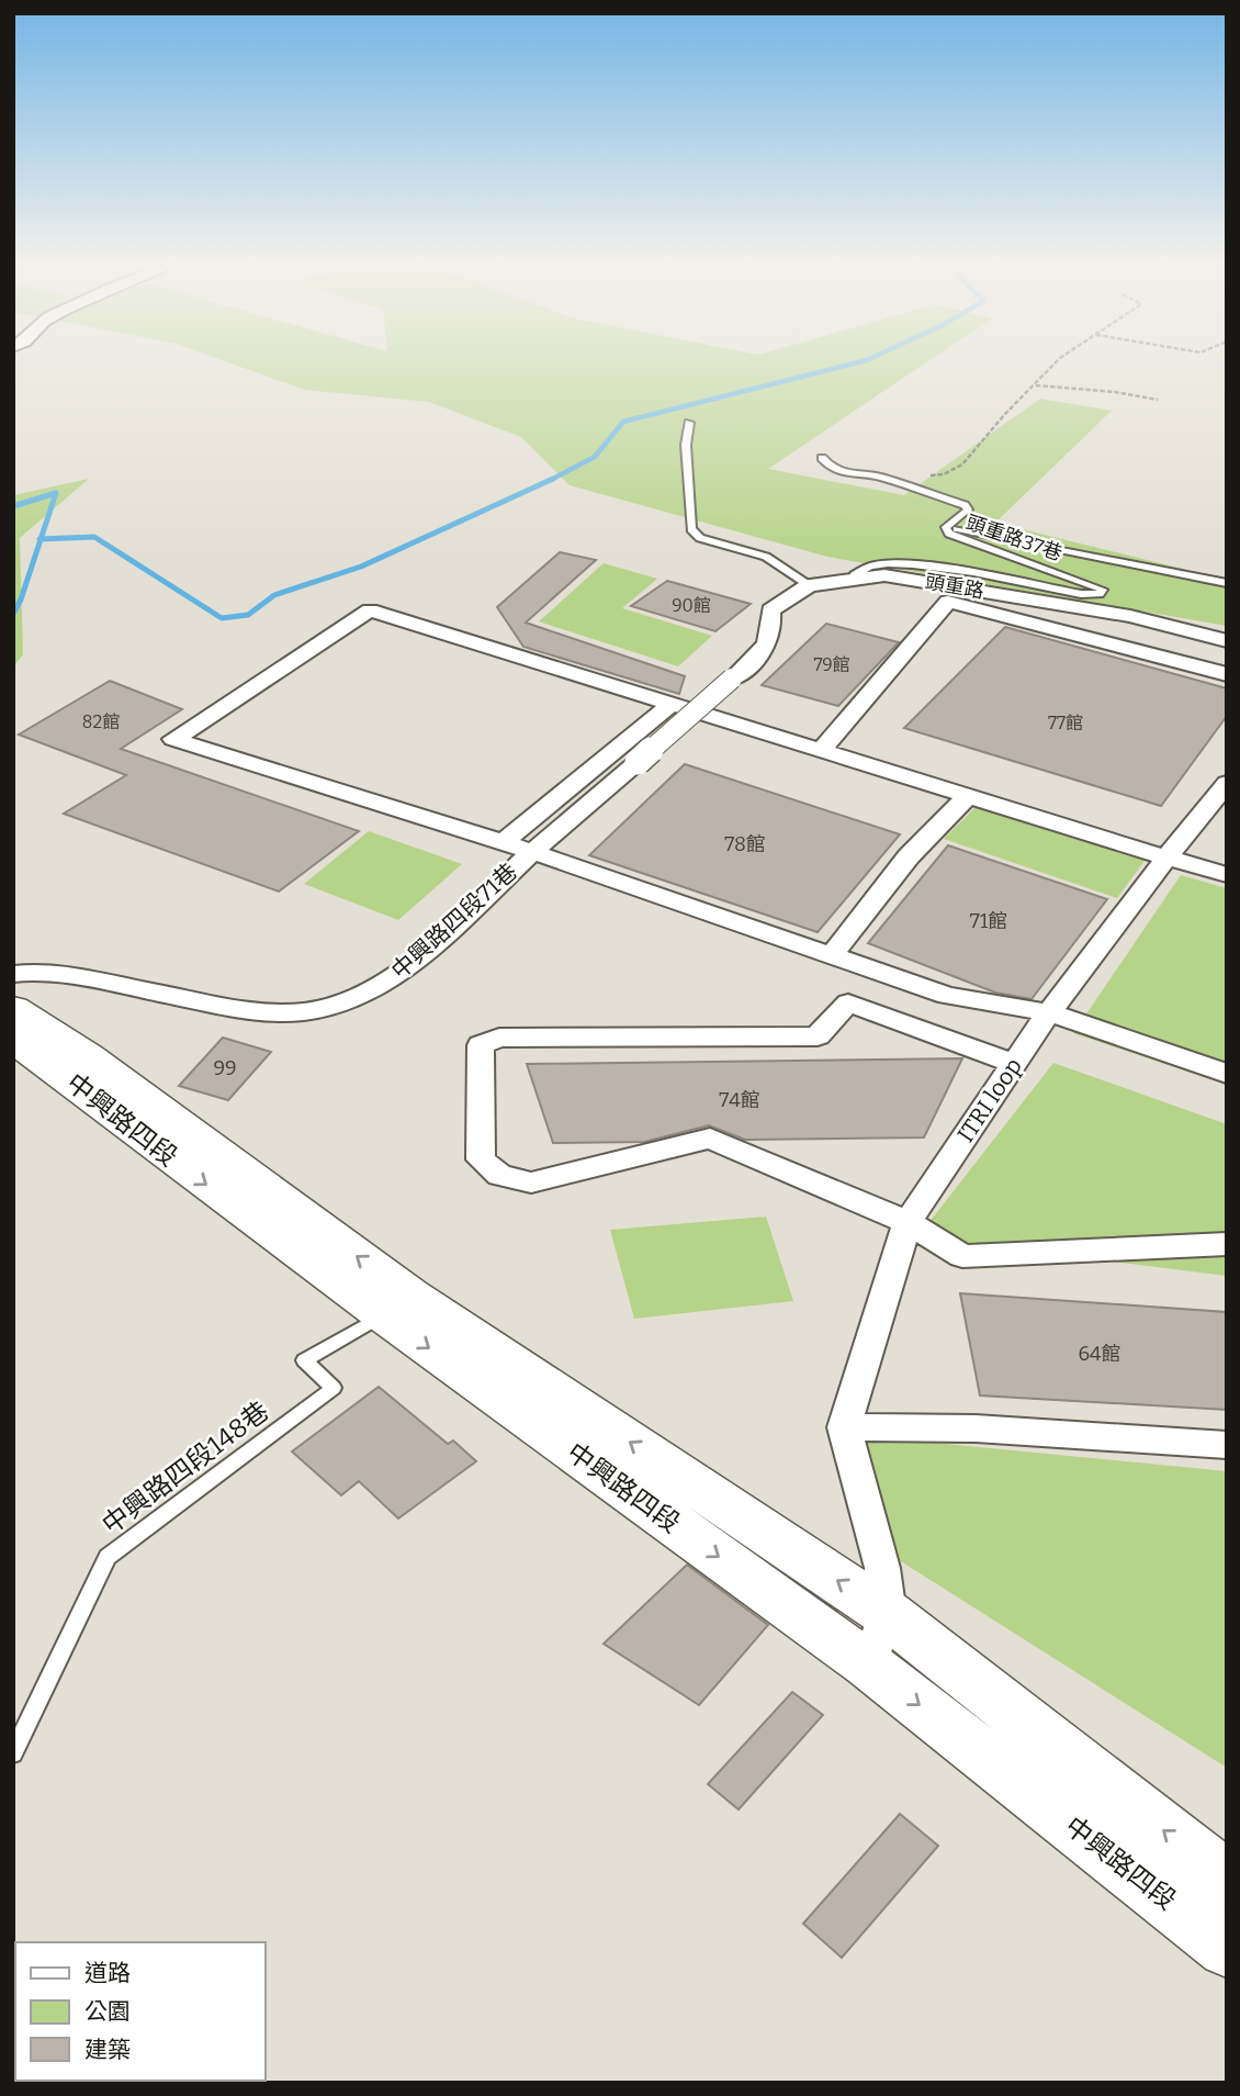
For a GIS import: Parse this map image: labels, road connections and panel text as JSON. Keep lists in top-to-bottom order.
{
  "streets": {
    "main road": ["中興路四段"],
    "street": ["頭重路", "中興路四段71巷", "ITRI loop"],
    "lane": ["頭重路37巷", "中興路四段148巷"]
  },
  "crossings": [
    ["頭重路", "中興路四段71巷"],
    ["中興路四段", "中興路四段148巷"]
  ],
  "house_numbers": [
    "90館",
    "79館",
    "82館",
    "77館",
    "78館",
    "71館",
    "99",
    "74館",
    "64館"
  ],
  "legend": ["道路", "公園", "建築"]
}
